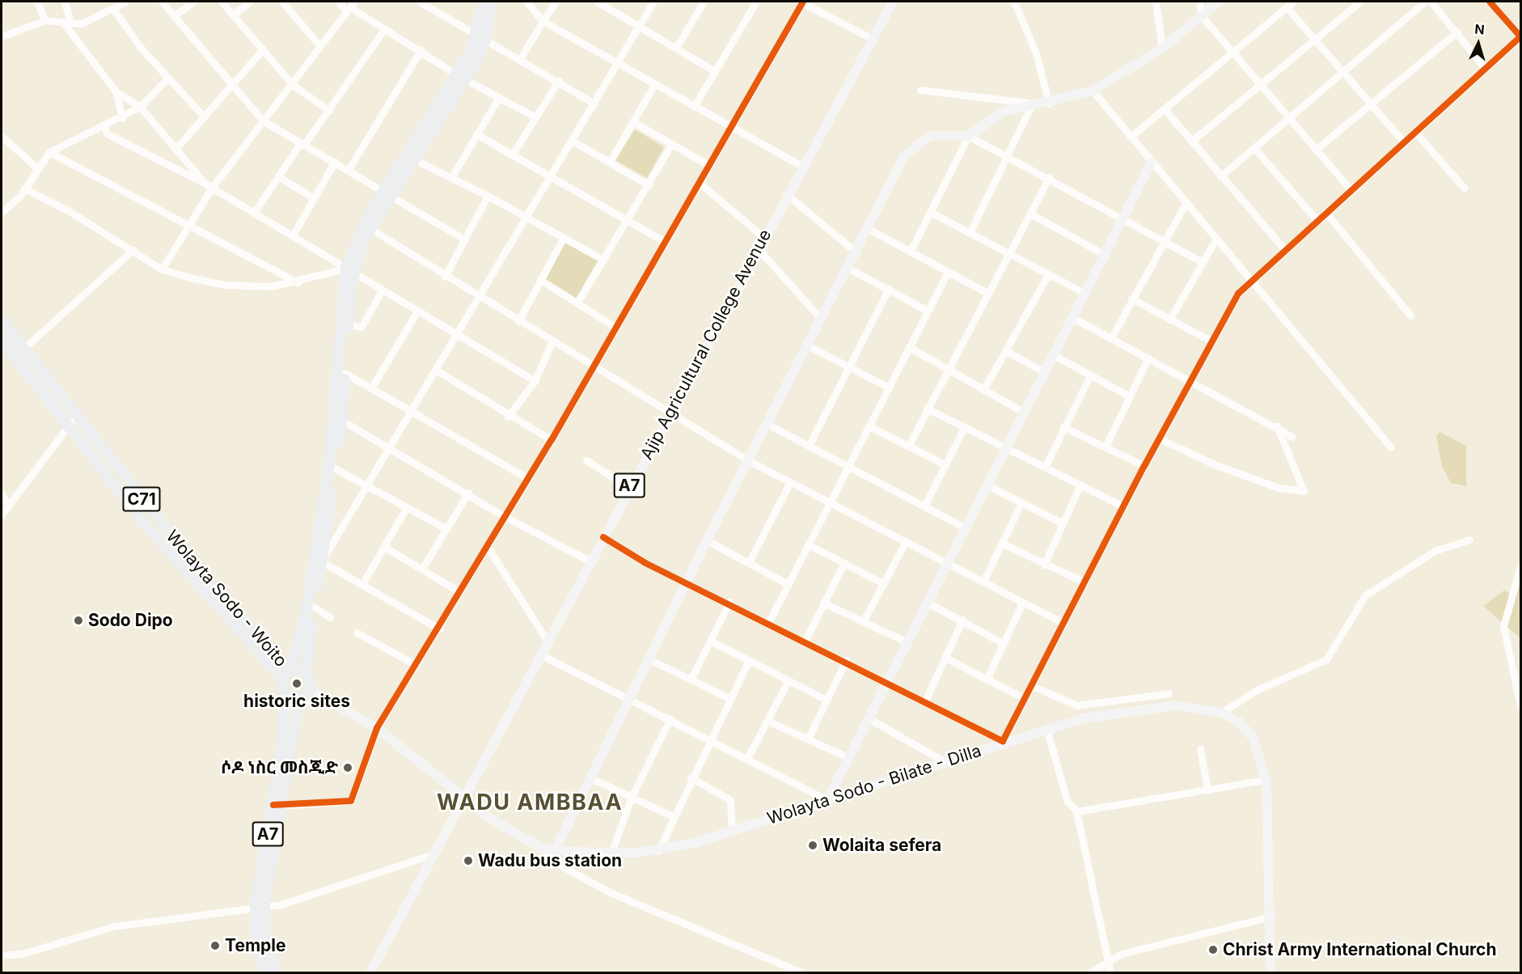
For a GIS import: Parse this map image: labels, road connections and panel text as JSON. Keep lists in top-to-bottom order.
{
  "streets": {
    "highway": ["A7", "C71", "Wolayta Sodo - Woito"],
    "main road": ["Ajip Agricultural College Avenue", "Wolayta Sodo - Bilate - Dilla"]
  },
  "crossings": [
    ["Ajip Agricultural College Avenue", "Wolayta Sodo - Bilate - Dilla"],
    ["A7", "Wolayta Sodo - Woito"]
  ],
  "districts": ["WADU AMBBAA"],
  "places": [
    "Sodo Dipo",
    "historic sites",
    "ሶዶ ነስር መስጂድ",
    "Wolaita sefera",
    "Wadu bus station",
    "Temple",
    "Christ Army International Church"
  ],
  "north": "top"
}
